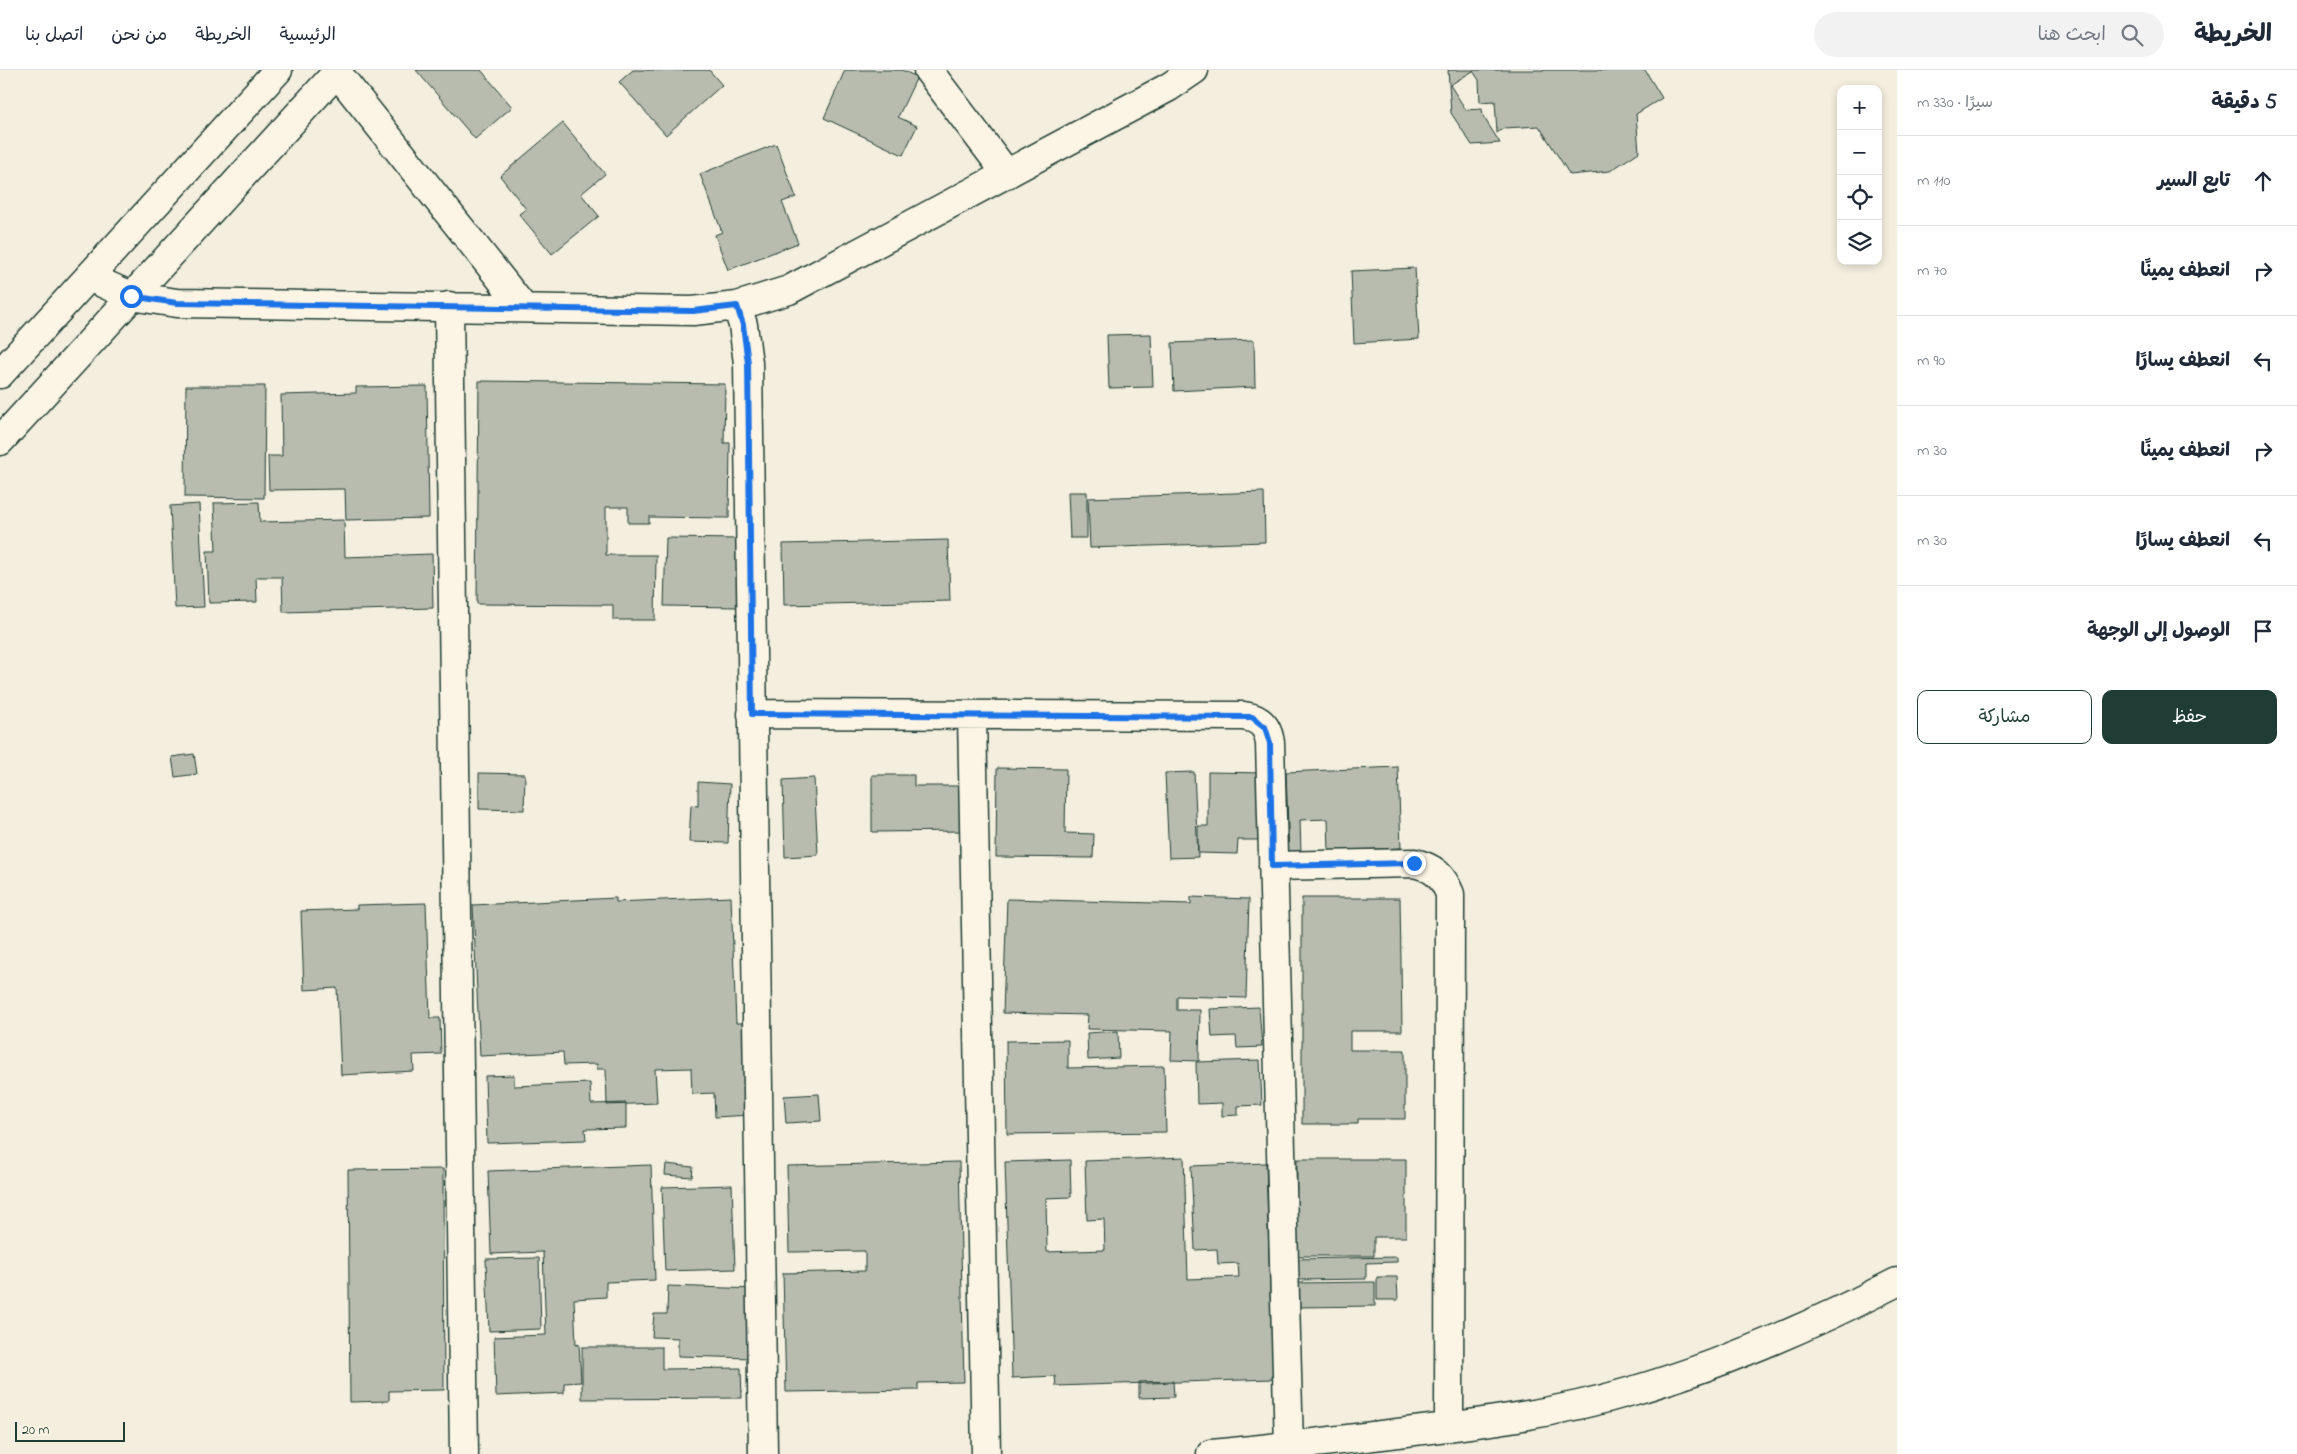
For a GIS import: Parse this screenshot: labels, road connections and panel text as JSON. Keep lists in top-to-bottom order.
{
  "scale_bar": "20 m",
  "page": {
    "header": "الخريطة",
    "search": "ابحث هنا",
    "nav": [
      "الرئيسية",
      "الخريطة",
      "من نحن",
      "اتصل بنا"
    ],
    "heading": ["5 دقيقة", "سيرًا · 330 m"],
    "map_buttons": ["+", "−"],
    "list": [
      ["تابع السير", "110 m"],
      ["انعطف يمينًا", "70 m"],
      ["انعطف يسارًا", "90 m"],
      ["انعطف يمينًا", "30 m"],
      ["انعطف يسارًا", "30 m"],
      "الوصول إلى الوجهة"
    ],
    "buttons": ["حفظ", "مشاركة"],
    "scale": "20 m"
  }
}
